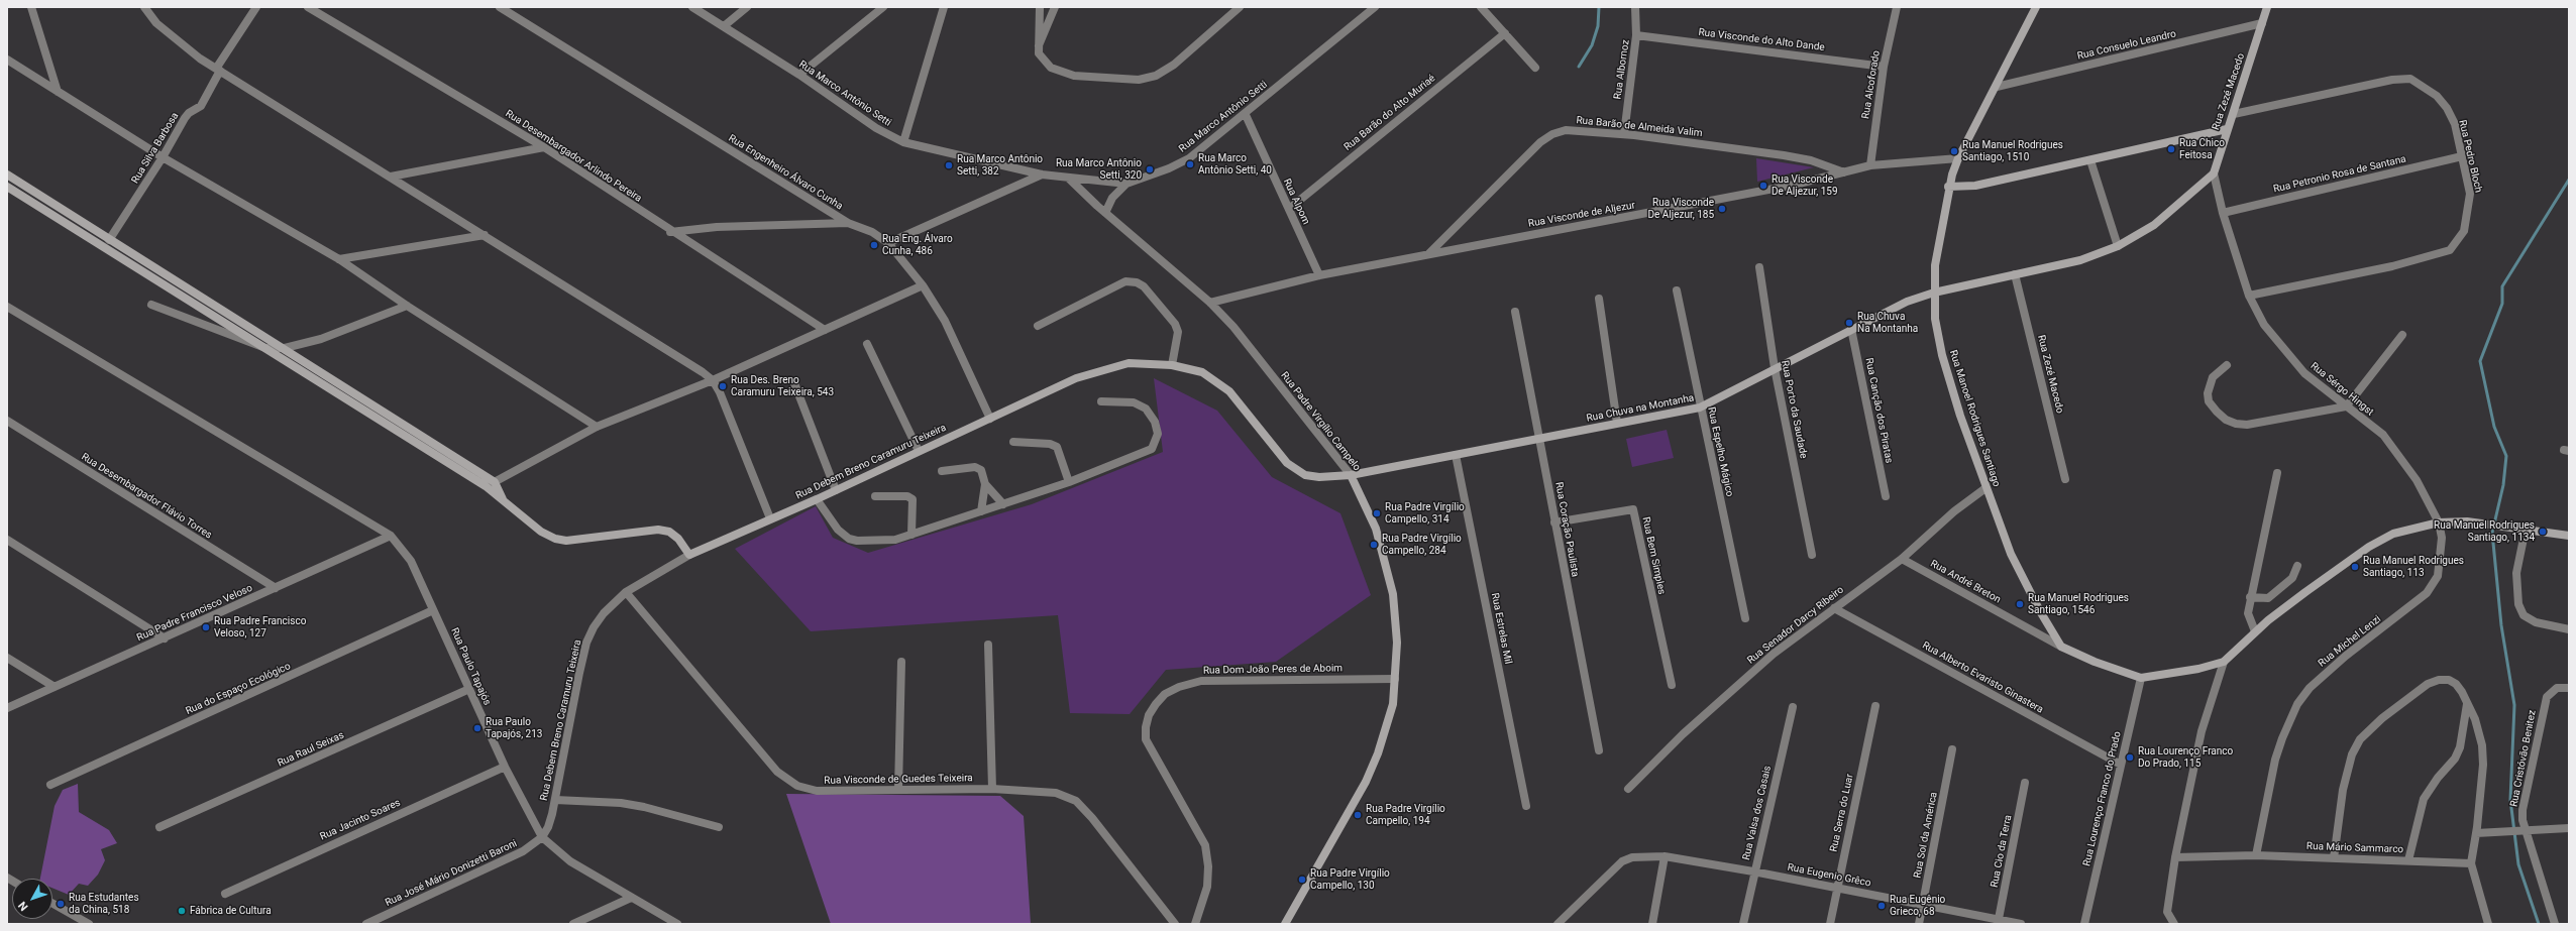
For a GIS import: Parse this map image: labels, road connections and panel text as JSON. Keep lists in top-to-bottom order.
{
  "streets": {
    "street": [
      "Rua Visconde do Alto Dande",
      "Rua Consuelo Leandro",
      "Rua Albornoz",
      "Rua Alcoforado",
      "Rua Zezé Macedo",
      "Rua Marco Antônio Setti",
      "Rua Barão do Alto Muriaé",
      "Rua Barão de Almeida Valim",
      "Rua Silva Barbosa",
      "Rua Desembargador Arlindo Pereira",
      "Rua Pedro Bloch",
      "Rua Engenheiro Álvaro Cunha",
      "Rua Petronio Rosa de Santana",
      "Rua Alpom",
      "Rua Visconde de Aljezur",
      "Rua Sérgo Hingst",
      "Rua Chuva na Montanha",
      "Rua Porto da Saudade",
      "Rua Canção dos Piratas",
      "Rua Manoel Rodrigues Santiago",
      "Rua Padre Virgílio Campelo",
      "Rua Espelho Mágico",
      "Rua Debem Breno Caramuru Teixeira",
      "Rua Desembargador Flávio Torres",
      "Rua Coração Paulista",
      "Rua Bem Simples",
      "Rua André Breton",
      "Rua Padre Francisco Veloso",
      "Rua Senador Darcy Ribeiro",
      "Rua Estrelas Mil",
      "Rua Michel Lenzi",
      "Rua Paulo Tapajós",
      "Rua Dom João Peres de Aboim",
      "Rua Alberto Evaristo Ginastera",
      "Rua do Espaço Ecológico",
      "Rua Raul Seixas",
      "Rua Cristóvão Benitez",
      "Rua Visconde de Guedes Teixeira",
      "Rua Lourenço Franco do Prado",
      "Rua Valsa dos Casais",
      "Rua Serra do Luar",
      "Rua Jacinto Soares",
      "Rua Sol da América",
      "Rua Mário Sammarco",
      "Rua Cio da Terra",
      "Rua José Mário Donizetti Baroni",
      "Rua Eugenio Grêco"
    ]
  },
  "crossings": [
    ["Rua Visconde do Alto Dande", "Rua Albornoz"],
    ["Rua Visconde do Alto Dande", "Rua Alcoforado"],
    ["Rua Consuelo Leandro", "Rua Zezé Macedo"],
    ["Rua Consuelo Leandro", "Rua Manoel Rodrigues Santiago"],
    ["Rua Albornoz", "Rua Barão de Almeida Valim"],
    ["Rua Alcoforado", "Rua Visconde de Aljezur"],
    ["Rua Zezé Macedo", "Rua Pedro Bloch"],
    ["Rua Zezé Macedo", "Rua Sérgo Hingst"],
    ["Rua Marco Antônio Setti", "Rua Alpom"],
    ["Rua Marco Antônio Setti", "Rua Padre Virgílio Campelo"],
    ["Rua Barão do Alto Muriaé", "Rua Alpom"],
    ["Rua Barão de Almeida Valim", "Rua Visconde de Aljezur"],
    ["Rua Pedro Bloch", "Rua Petronio Rosa de Santana"],
    ["Rua Pedro Bloch", "Rua Sérgo Hingst"],
    ["Rua Engenheiro Álvaro Cunha", "Rua Debem Breno Caramuru Teixeira"],
    ["Rua Petronio Rosa de Santana", "Rua Sérgo Hingst"],
    ["Rua Alpom", "Rua Visconde de Aljezur"],
    ["Rua Visconde de Aljezur", "Rua Manoel Rodrigues Santiago"],
    ["Rua Visconde de Aljezur", "Rua Padre Virgílio Campelo"],
    ["Rua Sérgo Hingst", "Rua Michel Lenzi"],
    ["Rua Chuva na Montanha", "Rua Porto da Saudade"],
    ["Rua Chuva na Montanha", "Rua Canção dos Piratas"],
    ["Rua Chuva na Montanha", "Rua Manoel Rodrigues Santiago"],
    ["Rua Chuva na Montanha", "Rua Padre Virgílio Campelo"],
    ["Rua Chuva na Montanha", "Rua Espelho Mágico"],
    ["Rua Chuva na Montanha", "Rua Debem Breno Caramuru Teixeira"],
    ["Rua Chuva na Montanha", "Rua Coração Paulista"],
    ["Rua Chuva na Montanha", "Rua Estrelas Mil"],
    ["Rua Manoel Rodrigues Santiago", "Rua André Breton"],
    ["Rua Manoel Rodrigues Santiago", "Rua Senador Darcy Ribeiro"],
    ["Rua Padre Virgílio Campelo", "Rua Debem Breno Caramuru Teixeira"],
    ["Rua Padre Virgílio Campelo", "Rua Dom João Peres de Aboim"],
    ["Rua Debem Breno Caramuru Teixeira", "Rua Paulo Tapajós"],
    ["Rua Debem Breno Caramuru Teixeira", "Rua Visconde de Guedes Teixeira"],
    ["Rua Debem Breno Caramuru Teixeira", "Rua José Mário Donizetti Baroni"],
    ["Rua Desembargador Flávio Torres", "Rua Padre Francisco Veloso"],
    ["Rua Coração Paulista", "Rua Bem Simples"],
    ["Rua André Breton", "Rua Senador Darcy Ribeiro"],
    ["Rua Padre Francisco Veloso", "Rua Paulo Tapajós"],
    ["Rua Senador Darcy Ribeiro", "Rua Alberto Evaristo Ginastera"],
    ["Rua Michel Lenzi", "Rua Mário Sammarco"],
    ["Rua Paulo Tapajós", "Rua do Espaço Ecológico"],
    ["Rua Paulo Tapajós", "Rua Raul Seixas"],
    ["Rua Paulo Tapajós", "Rua Jacinto Soares"],
    ["Rua Paulo Tapajós", "Rua José Mário Donizetti Baroni"],
    ["Rua Alberto Evaristo Ginastera", "Rua Lourenço Franco do Prado"],
    ["Rua Valsa dos Casais", "Rua Eugenio Grêco"],
    ["Rua Serra do Luar", "Rua Eugenio Grêco"],
    ["Rua Sol da América", "Rua Eugenio Grêco"],
    ["Rua Cio da Terra", "Rua Eugenio Grêco"]
  ],
  "places": [
    "Rua Chico Feitosa",
    "Rua Manuel Rodrigues Santiago, 1510",
    "Rua Marco Antônio Setti, 40",
    "Rua Marco Antônio Setti, 382",
    "Rua Marco Antônio Setti, 320",
    "Rua Visconde De Aljezur, 159",
    "Rua Visconde De Aljezur, 185",
    "Rua Eng. Álvaro Cunha, 486",
    "Rua Chuva Na Montanha",
    "Rua Des. Breno Caramuru Teixeira, 543",
    "Rua Padre Virgílio Campello, 314",
    "Rua Manuel Rodrigues Santiago, 1134",
    "Rua Padre Virgílio Campello, 284",
    "Rua Manuel Rodrigues Santiago, 113",
    "Rua Manuel Rodrigues Santiago, 1546",
    "Rua Padre Francisco Veloso, 127",
    "Rua Paulo Tapajós, 213",
    "Rua Lourenço Franco Do Prado, 115",
    "Rua Padre Virgílio Campello, 194",
    "Rua Padre Virgílio Campello, 130",
    "Rua Estudantes da China, 518",
    "Rua Eugênio Grieco, 68",
    "Fábrica de Cultura"
  ],
  "north": "bottom left"
}
